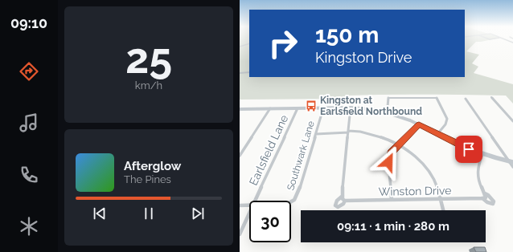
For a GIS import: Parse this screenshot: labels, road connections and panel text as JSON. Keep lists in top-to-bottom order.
{
  "streets": {
    "street": ["Earlsfield Lane", "Southwark Lane", "Winston Drive"]
  },
  "places": {
    "bus stop": ["Kingston at Earlsfield Northbound"]
  },
  "page": {
    "tabs": "09:10",
    "tile": ["25", "km/h"],
    "turn": ["150 m", "Kingston Drive"],
    "song": ["Afterglow", "The Pines"],
    "limit": "30",
    "trip": "09:11 · 1 min · 280 m"
  }
}
